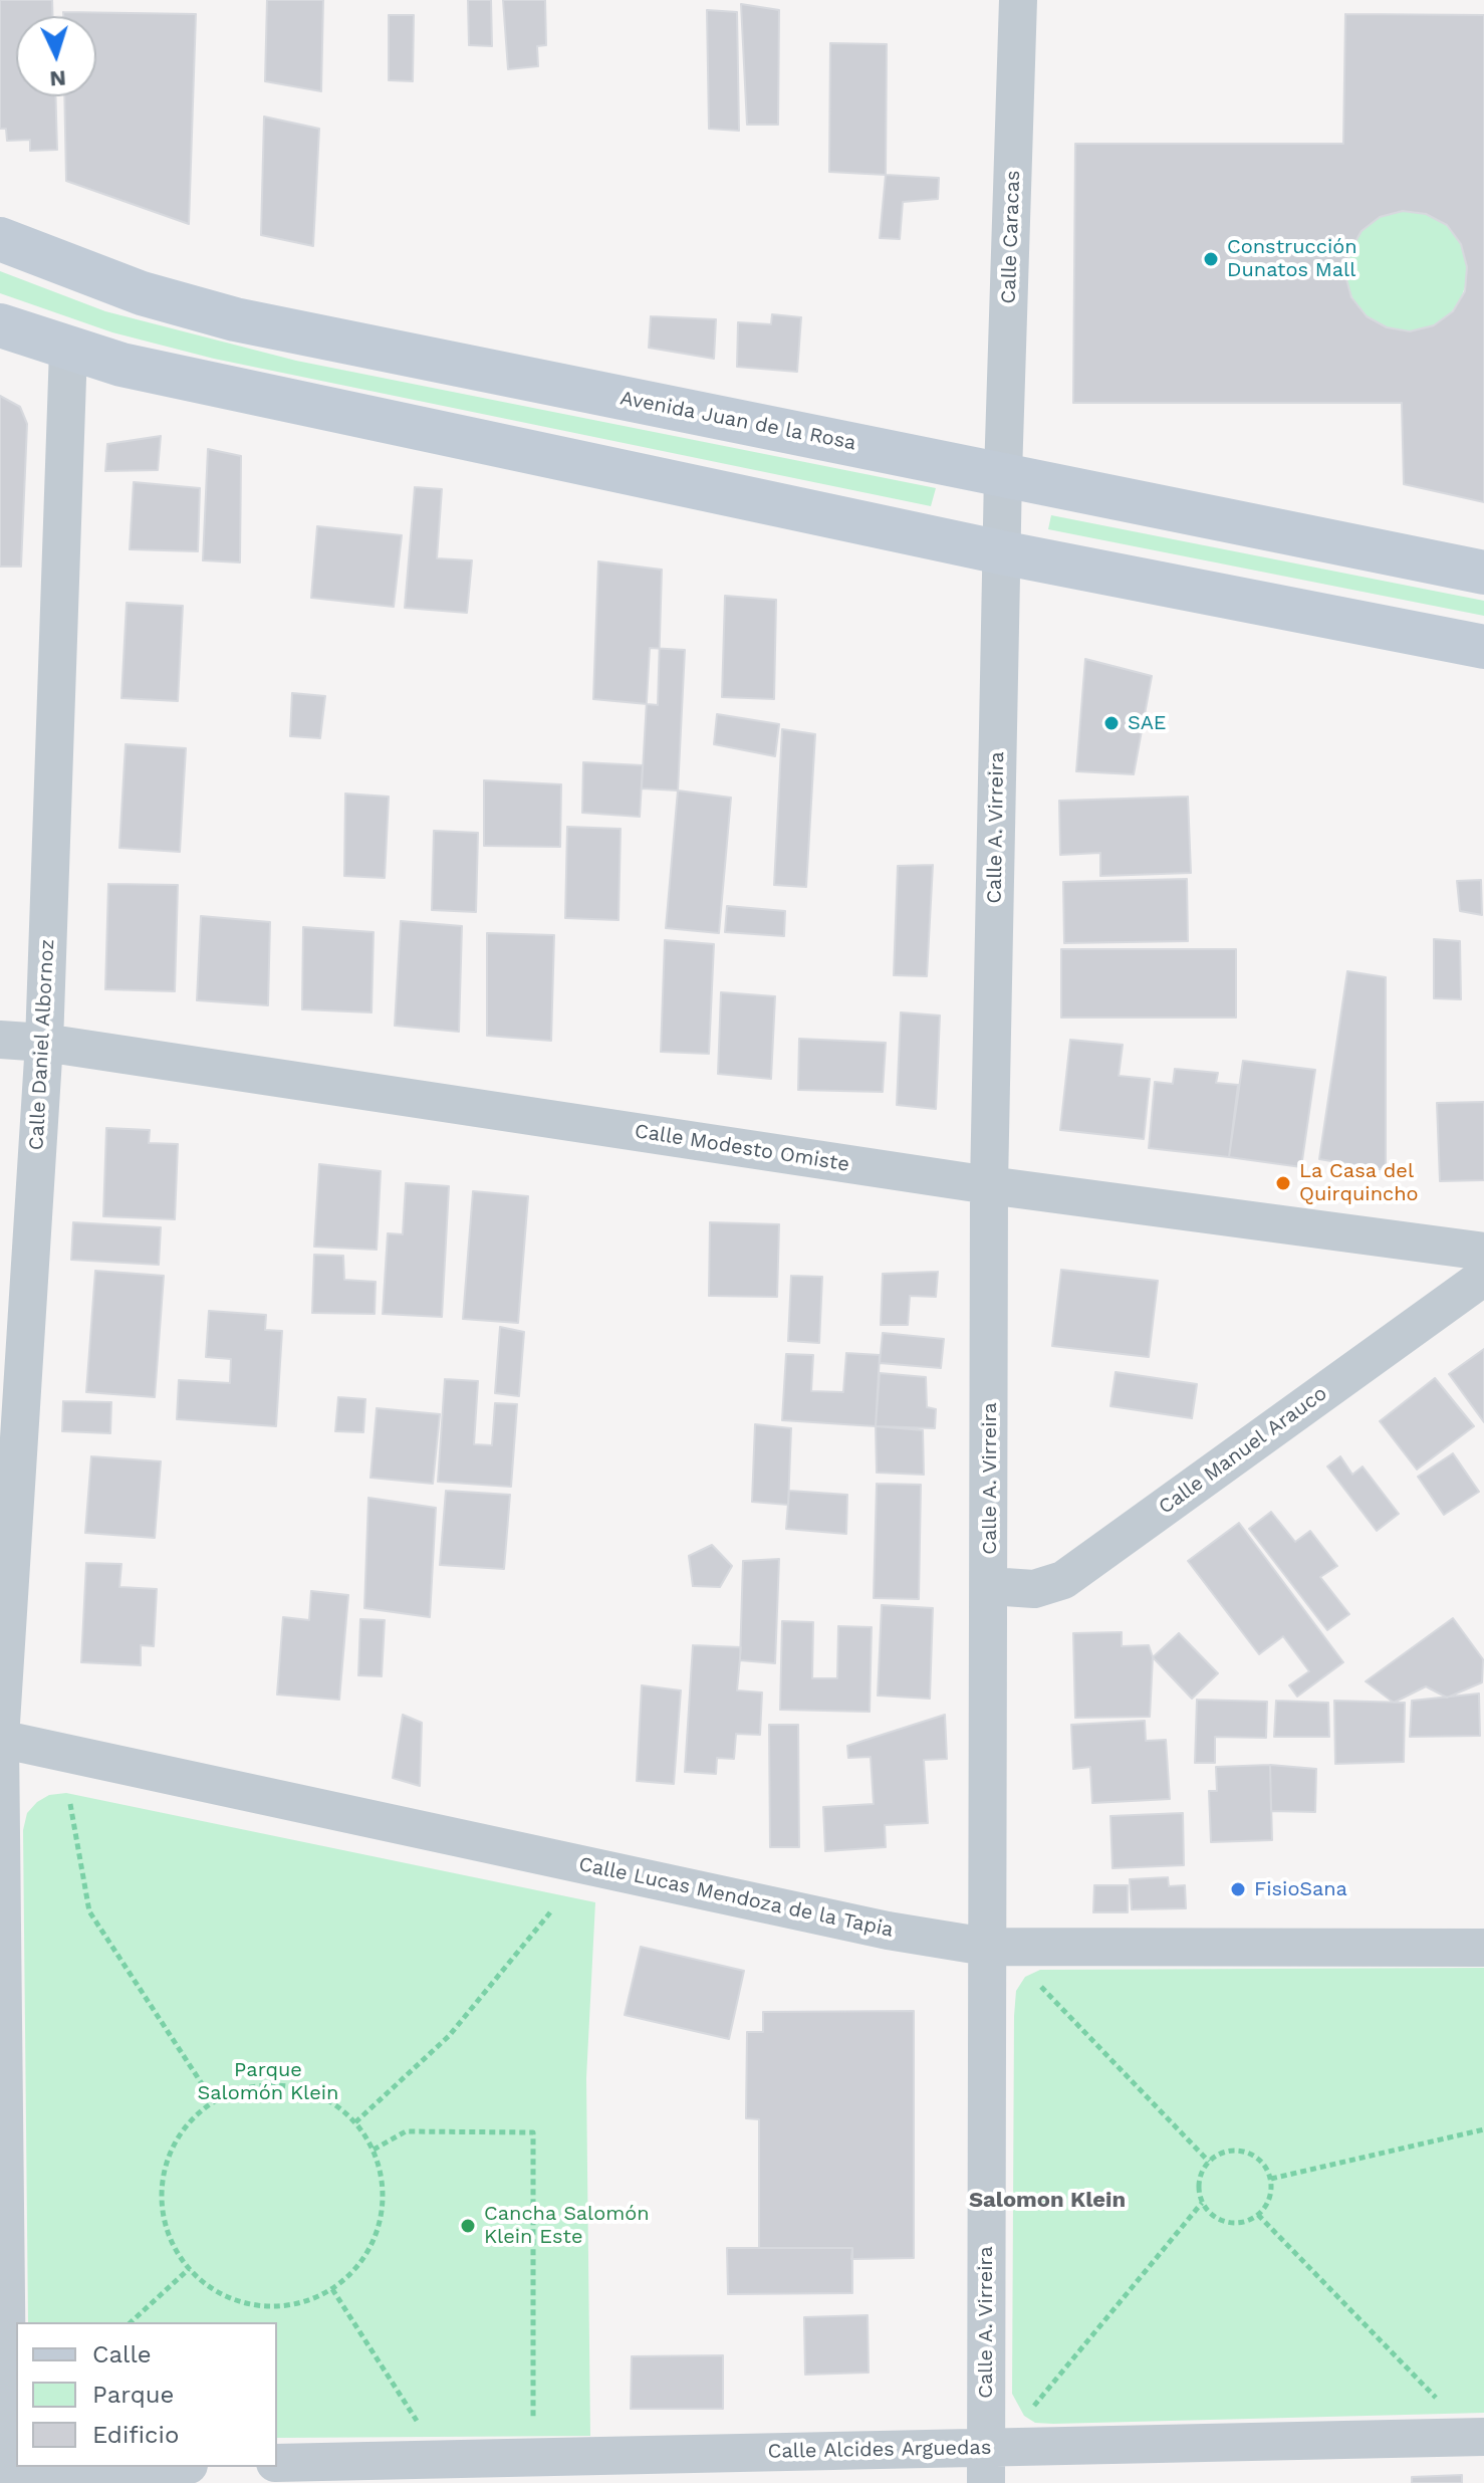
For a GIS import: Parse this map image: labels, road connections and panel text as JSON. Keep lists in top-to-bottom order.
{
  "streets": {
    "main road": ["Avenida Juan de la Rosa"],
    "street": [
      "Calle Caracas",
      "Calle A. Virreira",
      "Calle Daniel Albornoz",
      "Calle Modesto Omiste",
      "Calle Manuel Arauco",
      "Calle Lucas Mendoza de la Tapia",
      "Calle Alcides Arguedas"
    ]
  },
  "crossings": [
    ["Calle Caracas", "Avenida Juan de la Rosa"],
    ["Calle Caracas", "Calle A. Virreira"],
    ["Avenida Juan de la Rosa", "Calle A. Virreira"],
    ["Calle A. Virreira", "Calle Modesto Omiste"],
    ["Calle A. Virreira", "Calle Manuel Arauco"],
    ["Calle A. Virreira", "Calle Lucas Mendoza de la Tapia"],
    ["Calle A. Virreira", "Calle Alcides Arguedas"],
    ["Calle Daniel Albornoz", "Calle Modesto Omiste"],
    ["Calle Daniel Albornoz", "Calle Lucas Mendoza de la Tapia"]
  ],
  "districts": ["Salomon Klein"],
  "parks": ["Parque Salomón Klein"],
  "places": [
    "Construcción Dunatos Mall",
    "SAE",
    "La Casa del Quirquincho",
    "FisioSana",
    "Cancha Salomón Klein Este"
  ],
  "legend": ["Calle", "Parque", "Edificio"],
  "north": "bottom"
}
